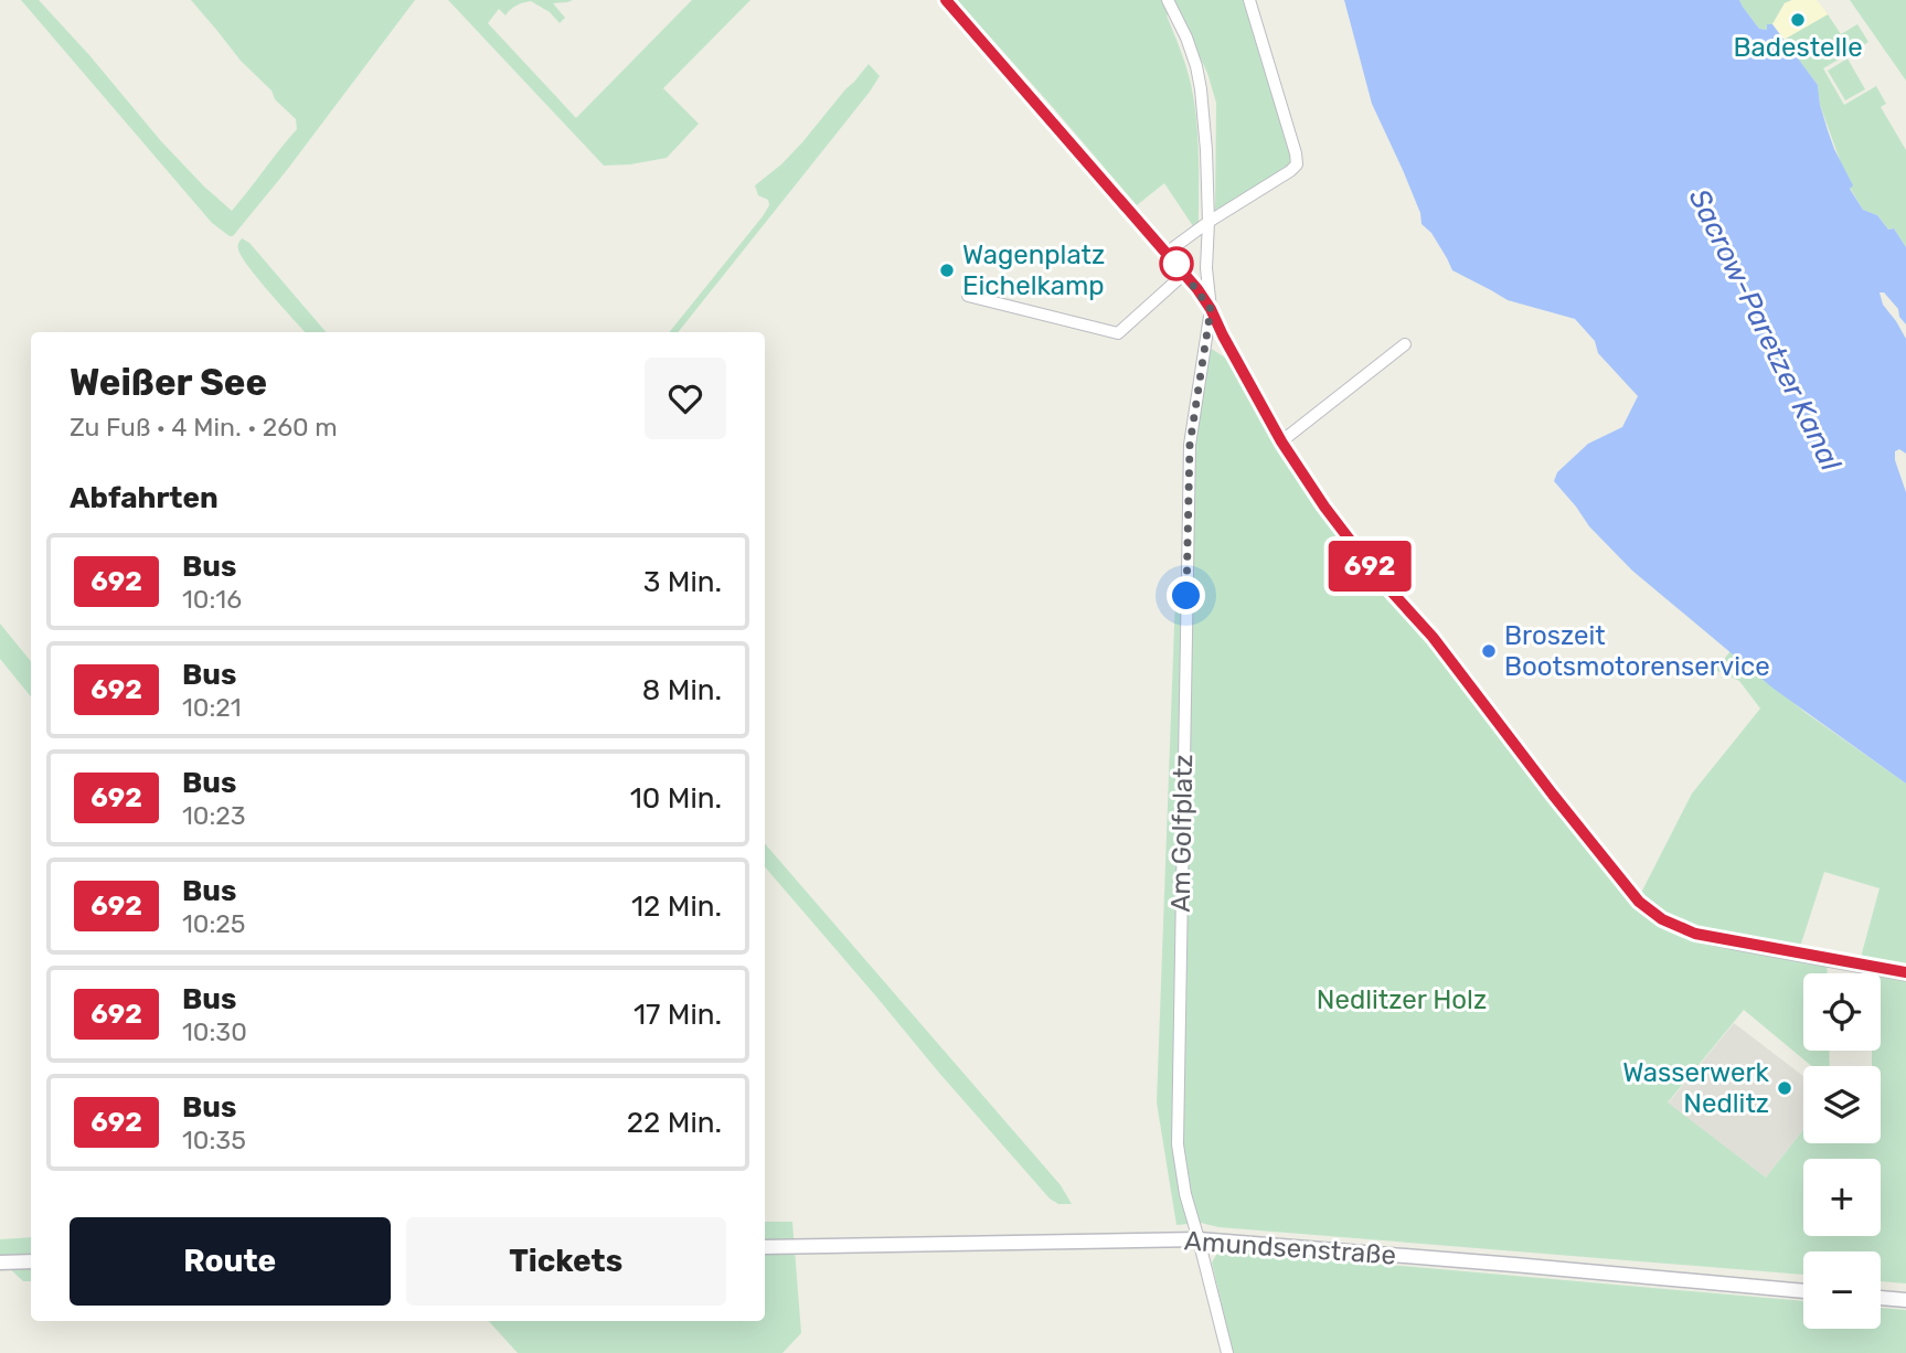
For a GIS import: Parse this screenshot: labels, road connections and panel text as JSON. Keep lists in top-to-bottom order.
{
  "streets": {
    "street": ["Am Golfplatz", "Amundsenstraße"]
  },
  "crossings": [
    ["Am Golfplatz", "Amundsenstraße"]
  ],
  "water": ["Sacrow-Paretzer Kanal"],
  "parks": ["Nedlitzer Holz"],
  "places": [
    "Badestelle",
    "Wagenplatz Eichelkamp",
    "Broszeit Bootsmotorenservice",
    "Wasserwerk Nedlitz"
  ],
  "lines": ["bus line 692"],
  "page": {
    "on_map": "692",
    "heading": [
      ["Weißer See", "Zu Fuß · 4 Min. · 260 m"],
      "Abfahrten"
    ],
    "list": [
      {
        "mark": "692",
        "name": "Bus",
        "note": "10:16",
        "value": "3 Min."
      },
      {
        "mark": "692",
        "name": "Bus",
        "note": "10:21",
        "value": "8 Min."
      },
      {
        "mark": "692",
        "name": "Bus",
        "note": "10:23",
        "value": "10 Min."
      },
      {
        "mark": "692",
        "name": "Bus",
        "note": "10:25",
        "value": "12 Min."
      },
      {
        "mark": "692",
        "name": "Bus",
        "note": "10:30",
        "value": "17 Min."
      },
      {
        "mark": "692",
        "name": "Bus",
        "note": "10:35",
        "value": "22 Min."
      }
    ],
    "map_buttons": ["+", "−"],
    "buttons": ["Route", "Tickets"]
  }
}
